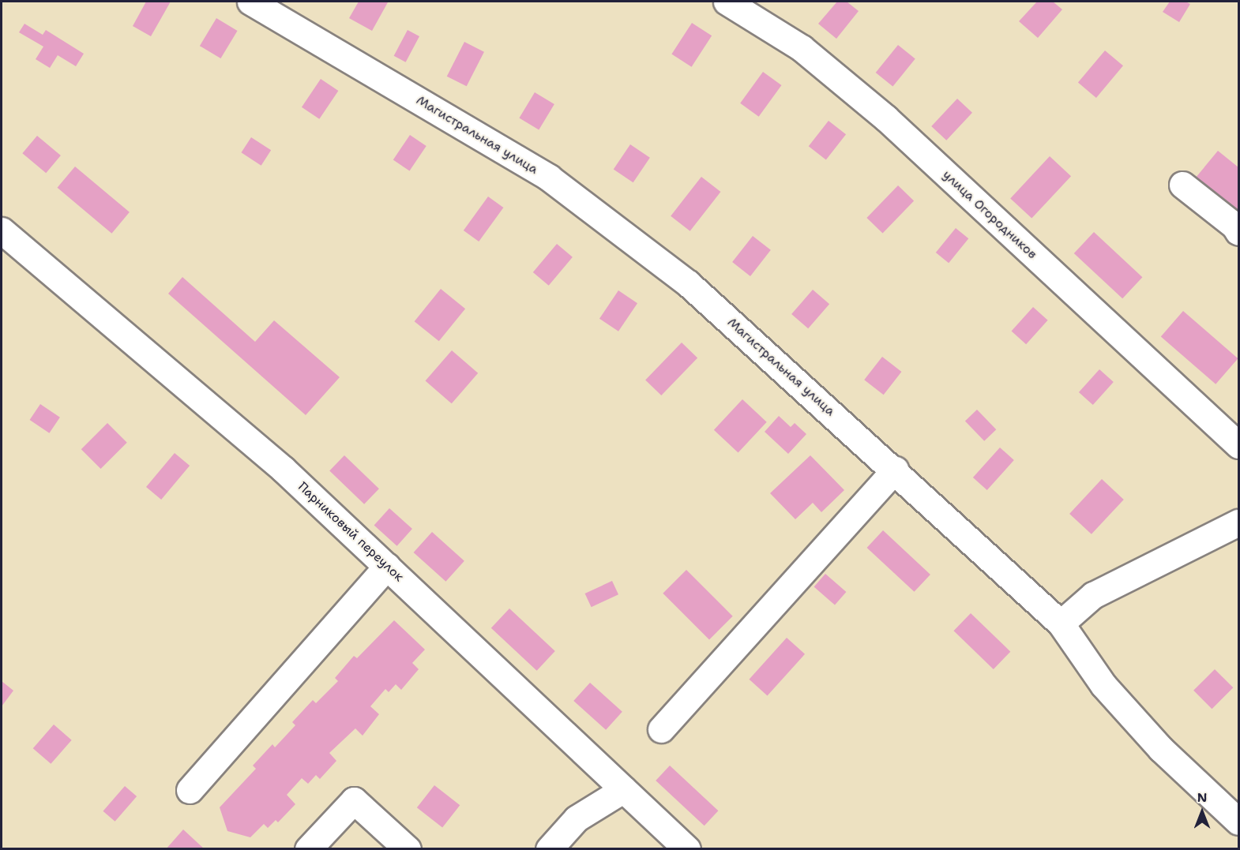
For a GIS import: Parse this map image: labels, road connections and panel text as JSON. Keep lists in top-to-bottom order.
{
  "streets": {
    "street": ["Магистральная улица", "улица Огородников", "Парниковый переулок"]
  },
  "north": "top"
}
